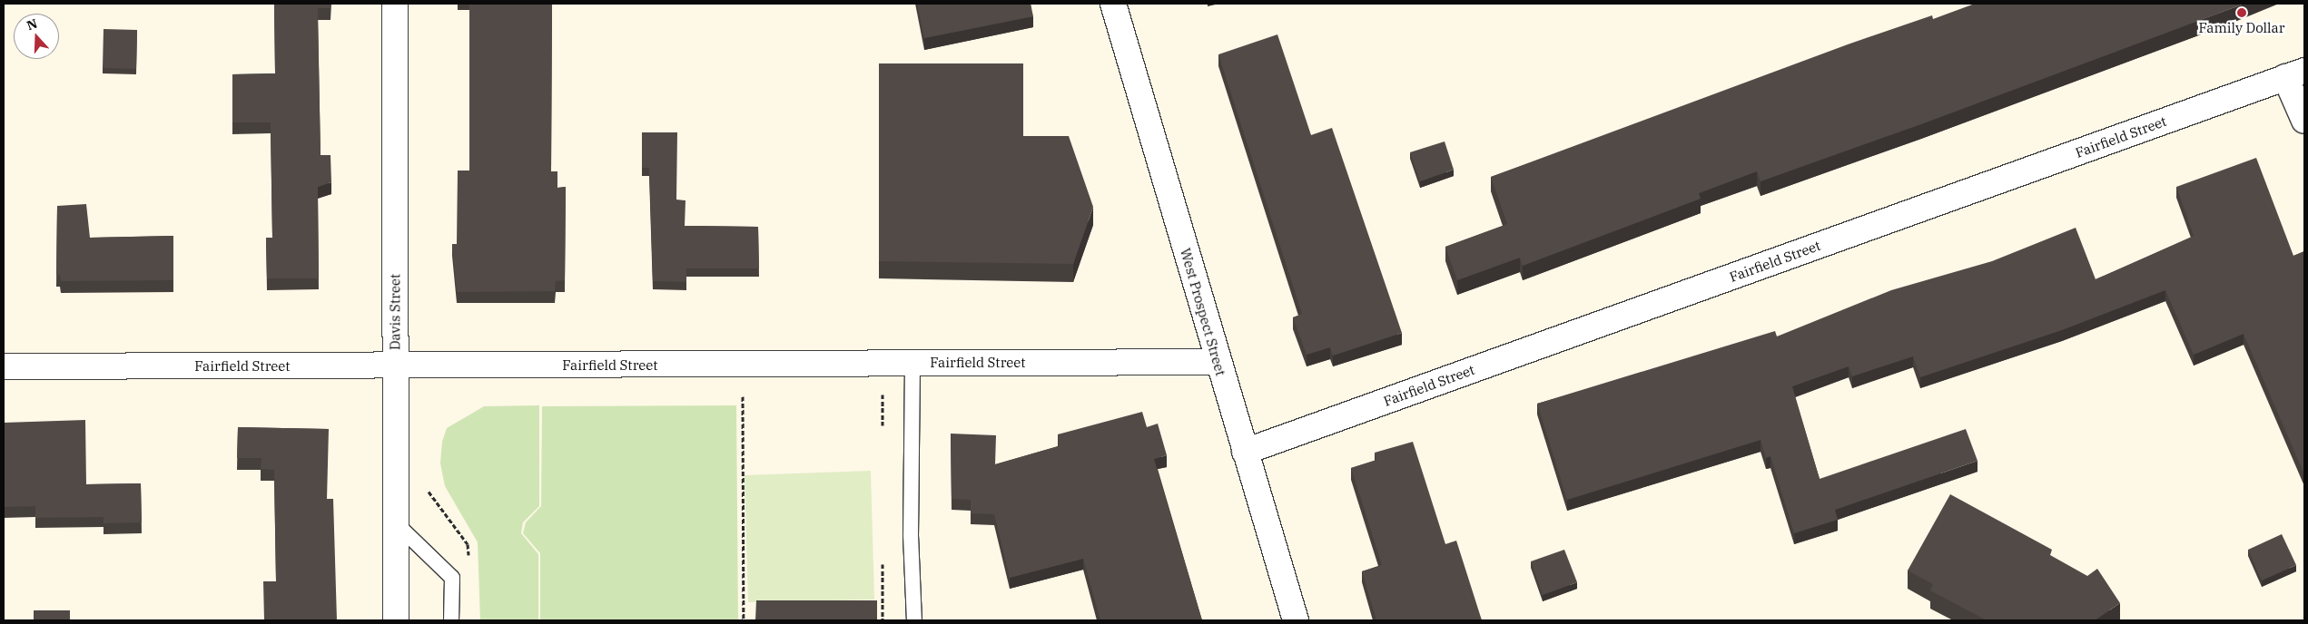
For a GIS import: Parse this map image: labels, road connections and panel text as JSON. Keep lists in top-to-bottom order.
{
  "streets": {
    "street": ["Fairfield Street", "Davis Street", "West Prospect Street"]
  },
  "crossings": [
    ["Fairfield Street", "Davis Street"],
    ["Fairfield Street", "West Prospect Street"]
  ],
  "places": ["Family Dollar"],
  "north": "top"
}
